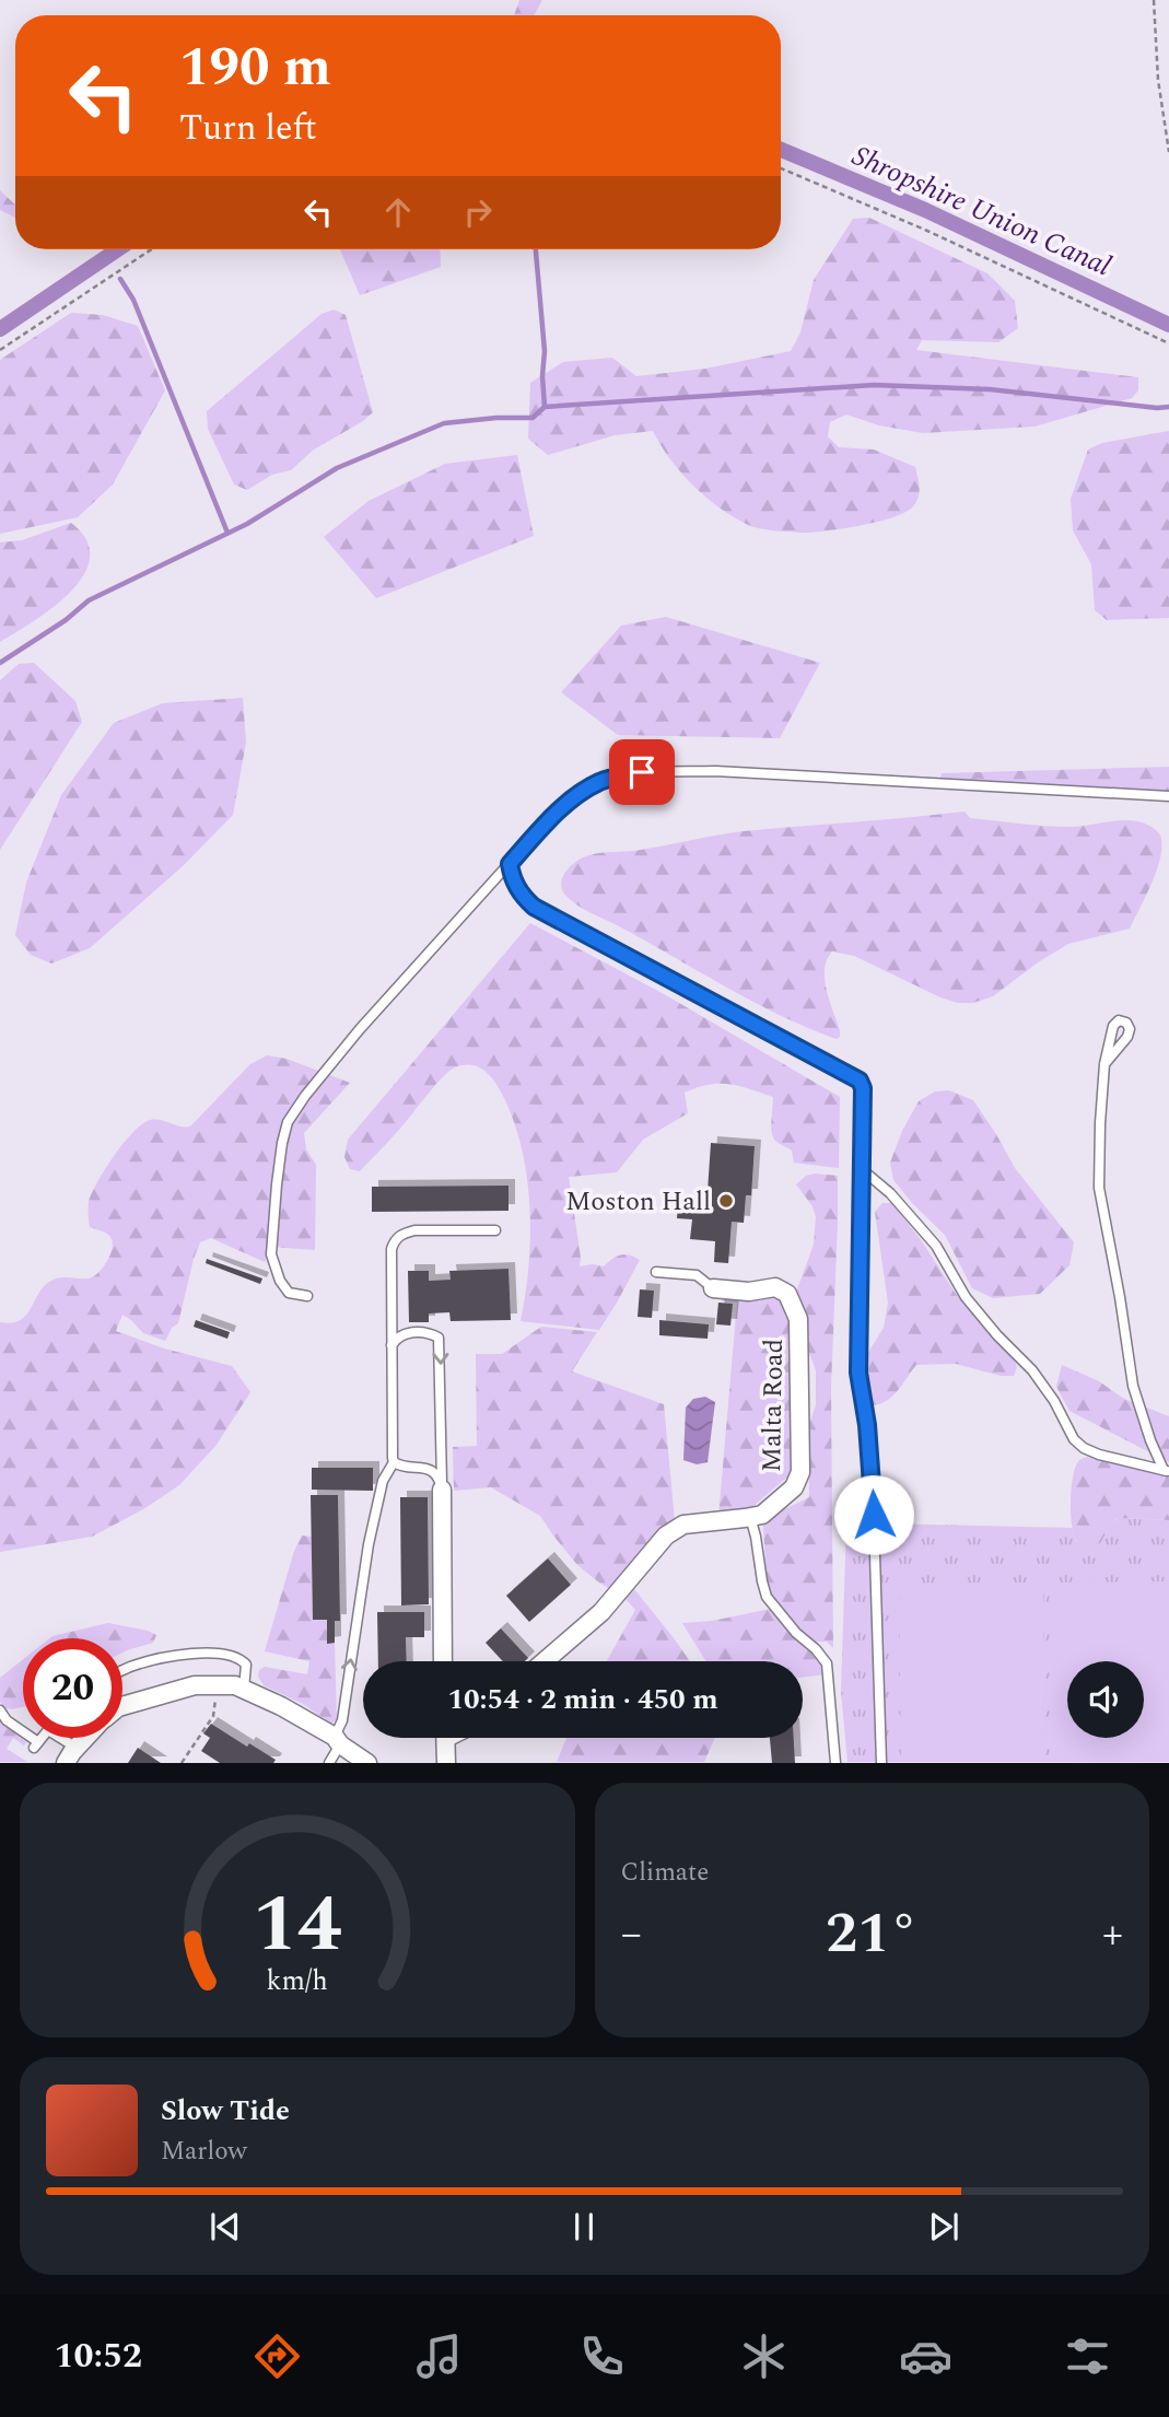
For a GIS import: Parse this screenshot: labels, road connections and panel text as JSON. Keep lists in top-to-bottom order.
{
  "streets": {
    "street": ["Malta Road"]
  },
  "water": ["Shropshire Union Canal"],
  "places": ["Moston Hall"],
  "page": {
    "turn": ["190 m", "Turn left"],
    "limit": "20",
    "trip": "10:54 · 2 min · 450 m",
    "tile": "Climate",
    "heat": ["−", "21°", "+"],
    "song": ["Slow Tide", "Marlow"],
    "tabs": "10:52",
    "gauge": ["14", "km/h"]
  }
}
